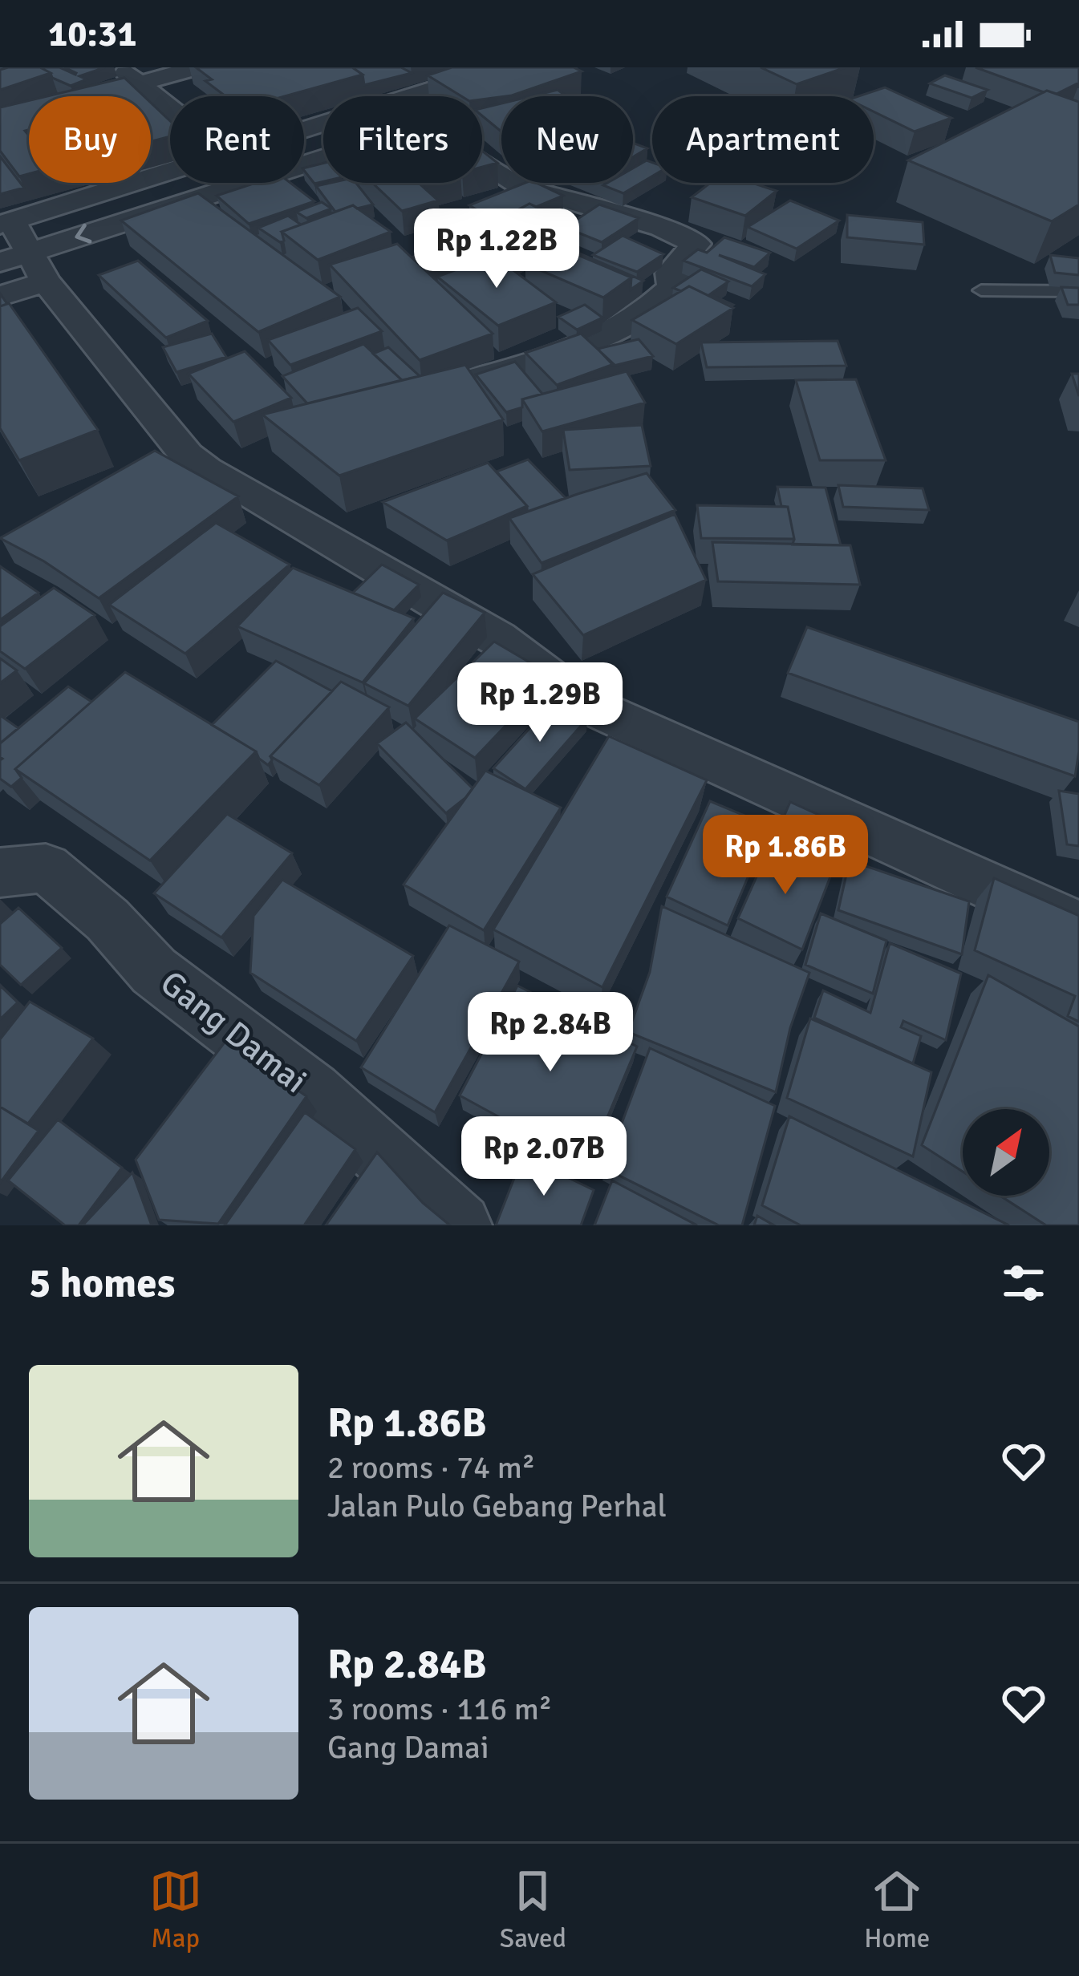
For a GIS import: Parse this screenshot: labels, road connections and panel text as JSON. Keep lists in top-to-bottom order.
{
  "streets": {
    "street": ["Gang Damai"]
  },
  "north": "top right",
  "page": {
    "status": "10:31",
    "chip": [
      "Buy",
      "Rent",
      "Filters",
      "New",
      "Apartment"
    ],
    "price": [
      "Rp 1.22B",
      "Rp 1.29B",
      "Rp 1.86B",
      "Rp 2.84B",
      "Rp 2.07B"
    ],
    "heading": "5 homes",
    "list": [
      {
        "name": "Rp 1.86B",
        "note": "2 rooms · 74 m² · Jalan Pulo Gebang Perhal"
      },
      {
        "name": "Rp 2.84B",
        "note": "3 rooms · 116 m² · Gang Damai"
      }
    ],
    "tabs": ["Map", "Saved", "Home"]
  }
}
